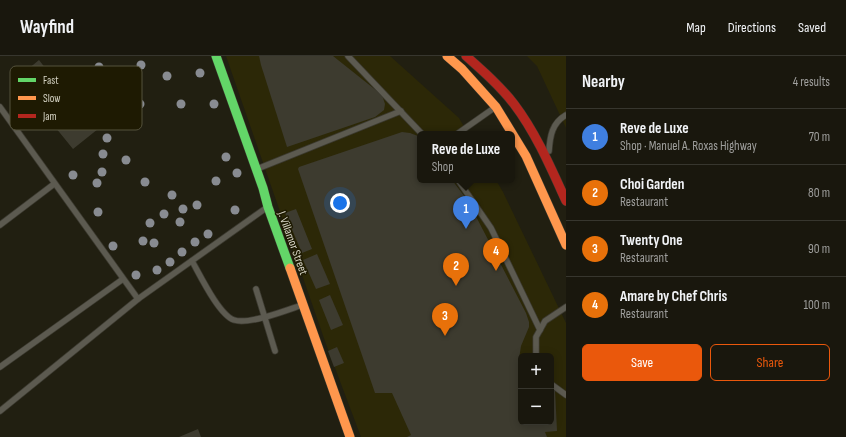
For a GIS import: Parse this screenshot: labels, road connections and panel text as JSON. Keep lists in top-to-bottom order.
{
  "streets": {
    "main road": ["J. Villamor Street"]
  },
  "legend": ["Fast", "Slow", "Jam"],
  "page": {
    "header": "Wayfind",
    "nav": ["Map", "Directions", "Saved"],
    "heading": ["Nearby", "4 results"],
    "list": [
      {
        "mark": "1",
        "name": "Reve de Luxe",
        "note": "Shop · Manuel A. Roxas Highway",
        "value": "70 m"
      },
      {
        "mark": "2",
        "name": "Choi Garden",
        "note": "Restaurant",
        "value": "80 m"
      },
      {
        "mark": "3",
        "name": "Twenty One",
        "note": "Restaurant",
        "value": "90 m"
      },
      {
        "mark": "4",
        "name": "Amare by Chef Chris",
        "note": "Restaurant",
        "value": "100 m"
      }
    ],
    "popup": ["Reve de Luxe", "Shop"],
    "pins": [
      "1",
      "4",
      "2",
      "3"
    ],
    "buttons": ["Save", "Share"],
    "map_buttons": ["+", "−"]
  }
}
